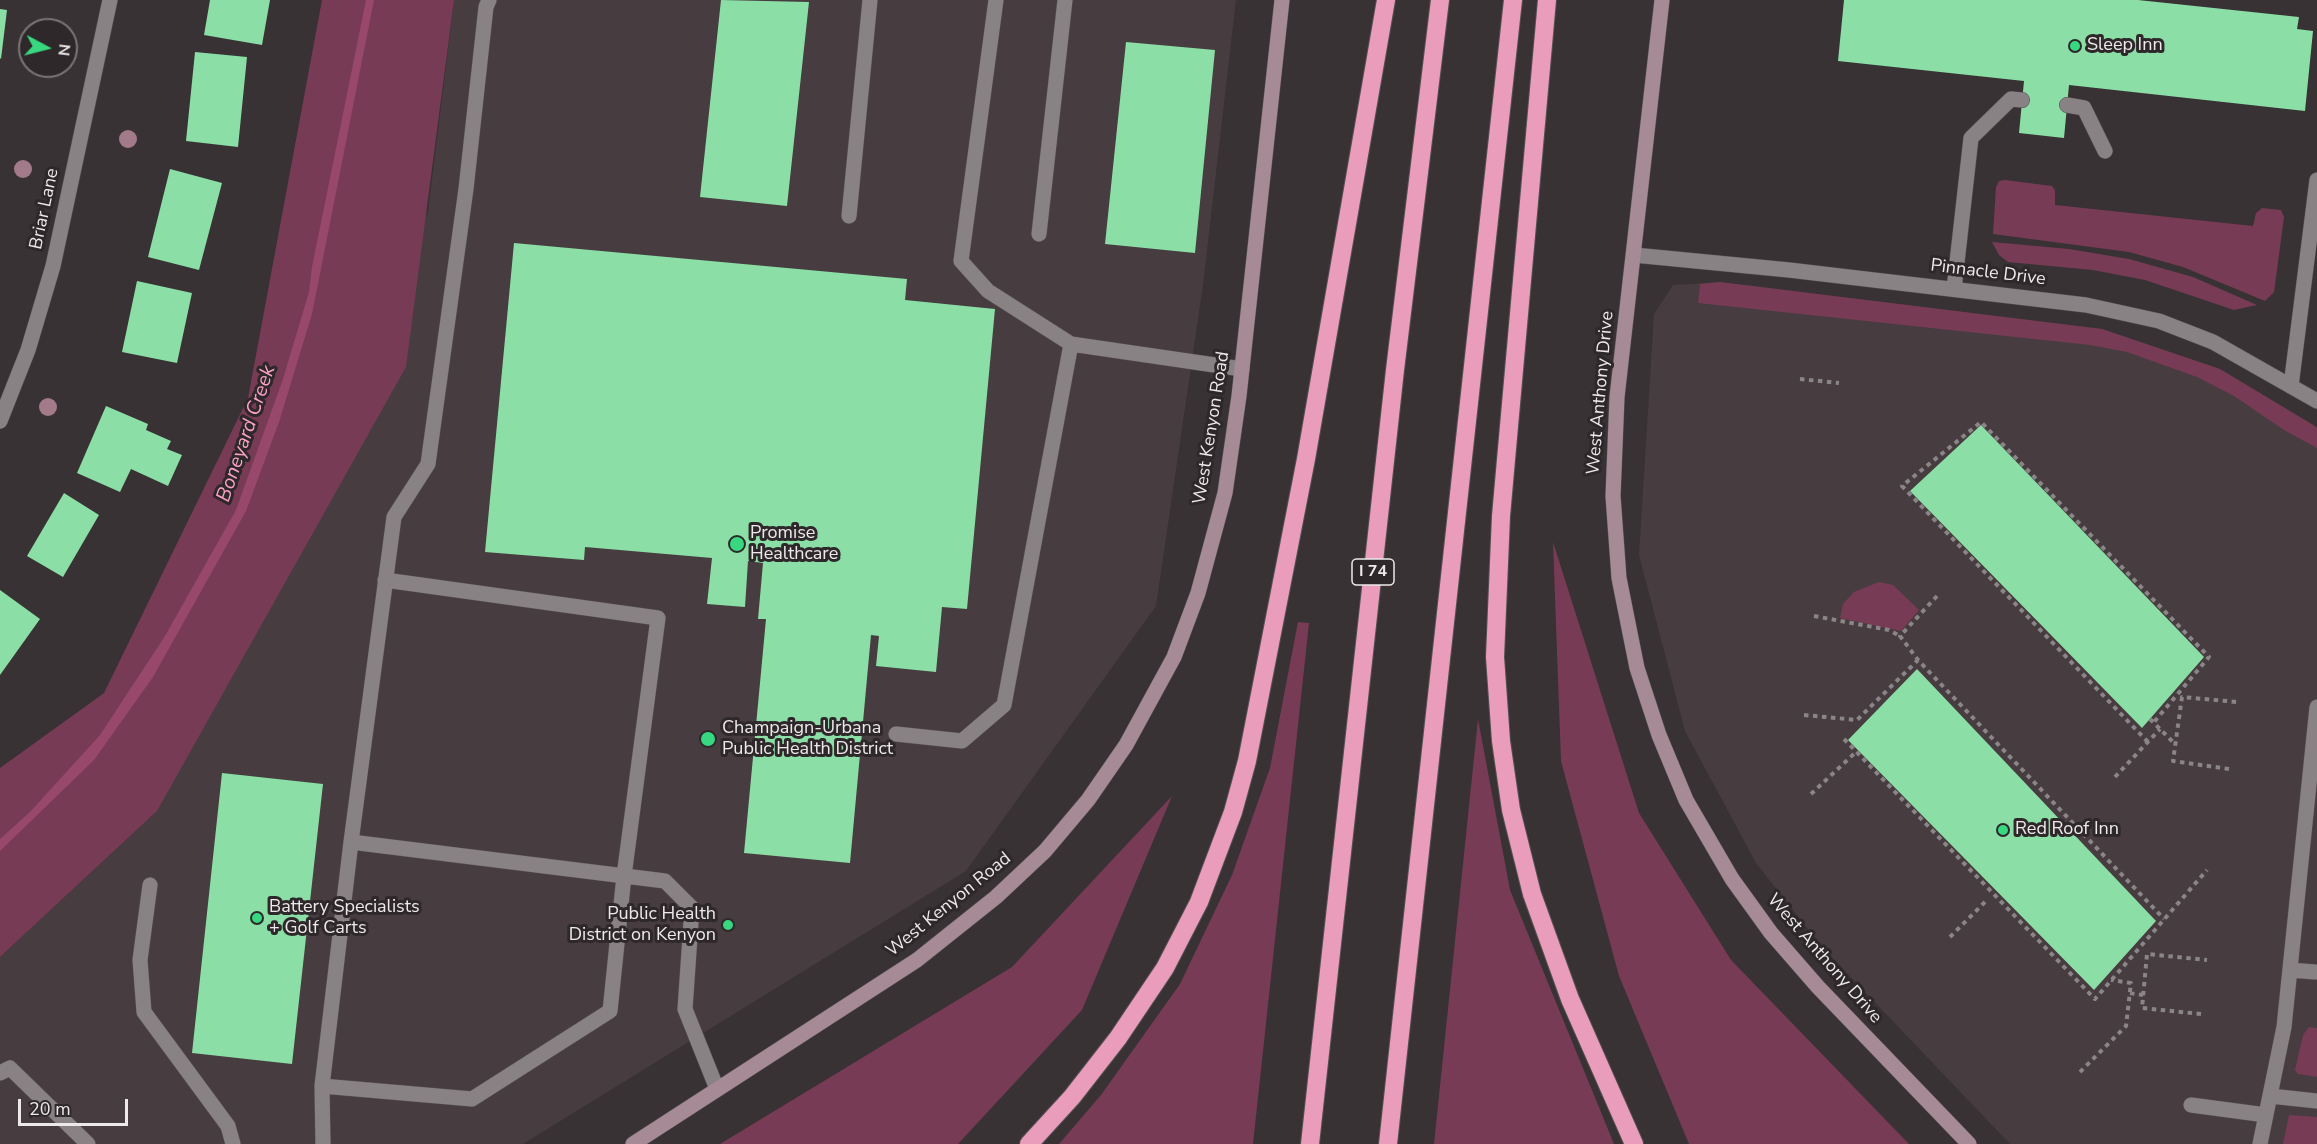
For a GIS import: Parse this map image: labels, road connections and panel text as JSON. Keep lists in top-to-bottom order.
{
  "streets": {
    "highway": ["I 74"],
    "street": [
      "Briar Lane",
      "Pinnacle Drive",
      "West Anthony Drive",
      "West Kenyon Road"
    ]
  },
  "crossings": [
    ["Pinnacle Drive", "West Anthony Drive"]
  ],
  "water": ["Boneyard Creek"],
  "places": [
    "Sleep Inn",
    "Promise Healthcare",
    "Champaign-Urbana Public Health District",
    "Red Roof Inn",
    "Battery Specialists + Golf Carts",
    "Public Health District on Kenyon"
  ],
  "scale_bar": "20 m",
  "north": "right"
}
